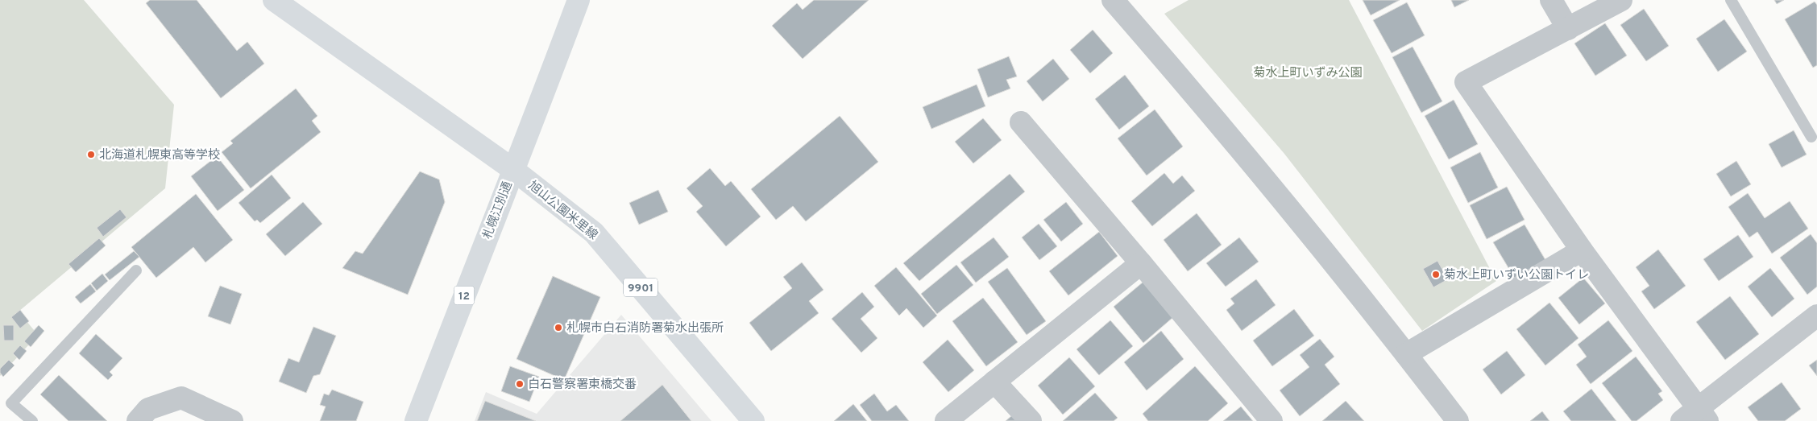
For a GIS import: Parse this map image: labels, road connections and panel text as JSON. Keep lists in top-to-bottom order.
{
  "streets": {
    "main road": [
      "札幌江別通",
      "旭山公園米里線",
      "9901",
      "12"
    ]
  },
  "crossings": [
    ["札幌江別通", "旭山公園米里線"]
  ],
  "parks": ["菊水上町いずみ公園"],
  "places": [
    "北海道札幌東高等学校",
    "菊水上町いずい公園トイレ",
    "札幌市白石消防署菊水出張所",
    "白石警察署東橋交番"
  ]
}
